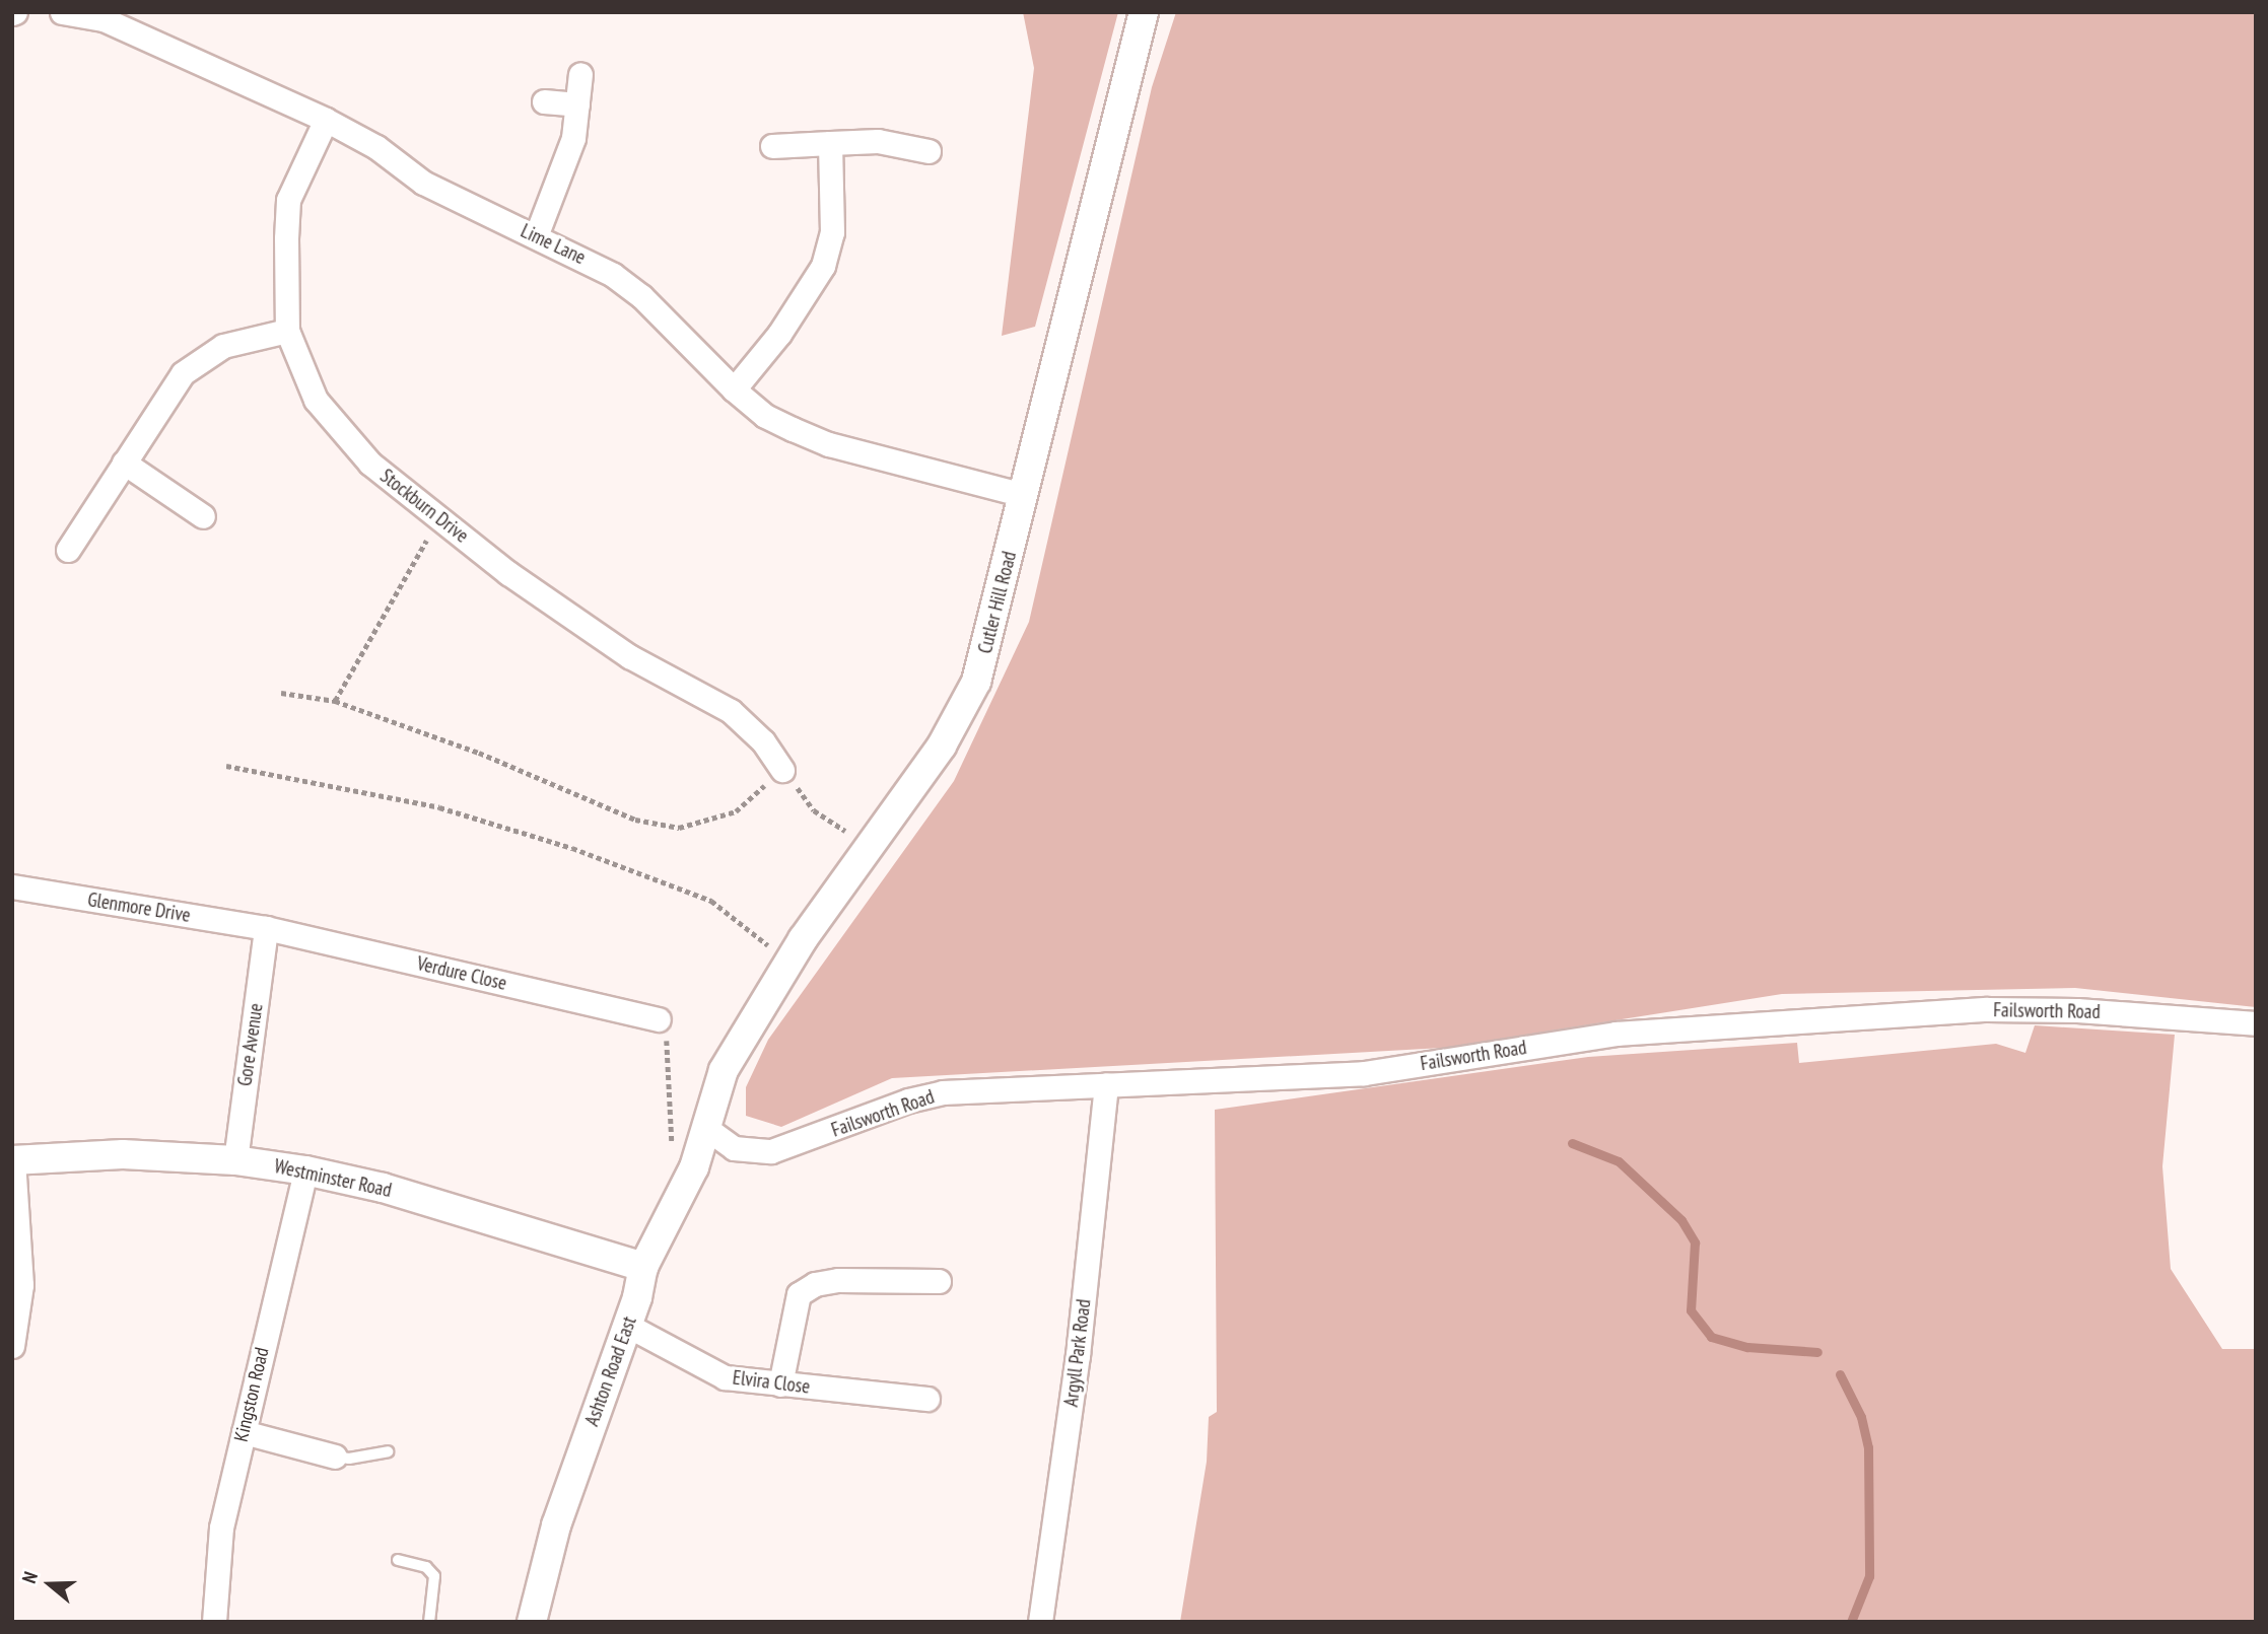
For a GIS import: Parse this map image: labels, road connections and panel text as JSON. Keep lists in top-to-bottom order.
{
  "streets": {
    "street": [
      "Lime Lane",
      "Stockburn Drive",
      "Cutler Hill Road",
      "Glenmore Drive",
      "Verdure Close",
      "Failsworth Road",
      "Gore Avenue",
      "Westminster Road",
      "Argyll Park Road",
      "Ashton Road East",
      "Elvira Close",
      "Kingston Road"
    ]
  },
  "crossings": [
    ["Lime Lane", "Stockburn Drive"],
    ["Lime Lane", "Cutler Hill Road"],
    ["Cutler Hill Road", "Failsworth Road"],
    ["Cutler Hill Road", "Ashton Road East"],
    ["Glenmore Drive", "Verdure Close"],
    ["Glenmore Drive", "Gore Avenue"],
    ["Verdure Close", "Gore Avenue"],
    ["Failsworth Road", "Argyll Park Road"],
    ["Failsworth Road", "Ashton Road East"],
    ["Gore Avenue", "Westminster Road"],
    ["Westminster Road", "Ashton Road East"],
    ["Westminster Road", "Kingston Road"],
    ["Ashton Road East", "Elvira Close"]
  ],
  "north": "left"
}
